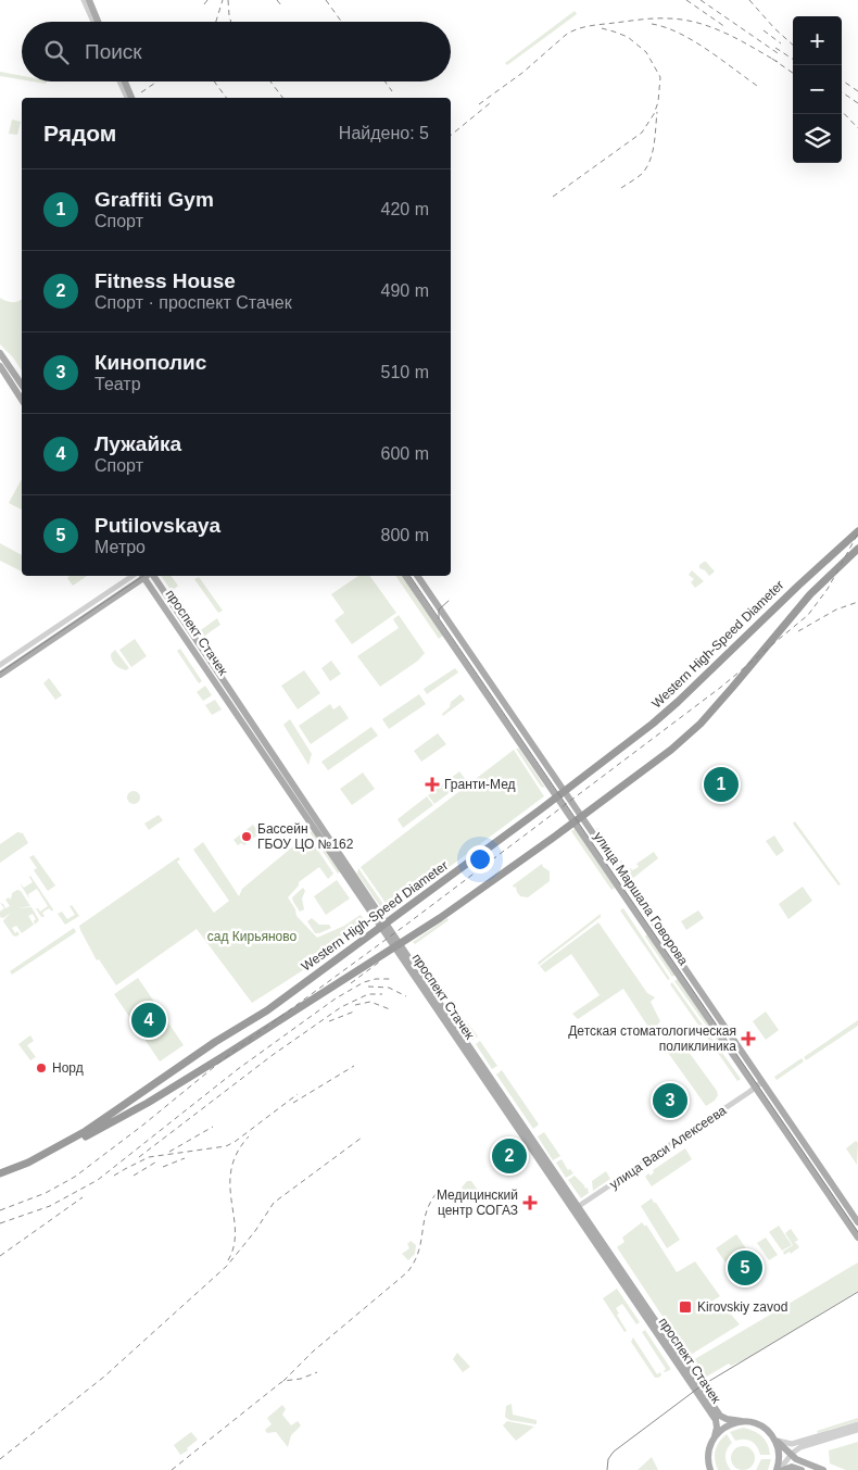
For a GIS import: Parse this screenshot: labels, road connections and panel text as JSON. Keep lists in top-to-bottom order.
{
  "streets": {
    "highway": ["Western High-Speed Diameter"],
    "main road": ["проспект Стачек", "улица Маршала Говорова"],
    "street": ["улица Васи Алексеева"]
  },
  "crossings": [
    ["проспект Стачек", "улица Васи Алексеева"],
    ["улица Маршала Говорова", "улица Васи Алексеева"]
  ],
  "parks": ["сад Кирьяново"],
  "places": {
    "health": ["Гранти-Мед", "Детская стоматологическая поликлиника", "Медицинский центр СОГАЗ"],
    "other": ["Бассейн ГБОУ ЦО №162", "Норд"],
    "transit": ["Kirovskiy zavod"]
  },
  "page": {
    "map_buttons": ["+", "−"],
    "search": "Поиск",
    "heading": ["Рядом", "Найдено: 5"],
    "list": [
      {
        "mark": "1",
        "name": "Graffiti Gym",
        "note": "Спорт",
        "value": "420 m"
      },
      {
        "mark": "2",
        "name": "Fitness House",
        "note": "Спорт · проспект Стачек",
        "value": "490 m"
      },
      {
        "mark": "3",
        "name": "Кинополис",
        "note": "Театр",
        "value": "510 m"
      },
      {
        "mark": "4",
        "name": "Лужайка",
        "note": "Спорт",
        "value": "600 m"
      },
      {
        "mark": "5",
        "name": "Putilovskaya",
        "note": "Метро",
        "value": "800 m"
      }
    ],
    "pins": [
      "1",
      "4",
      "3",
      "2",
      "5"
    ]
  }
}
